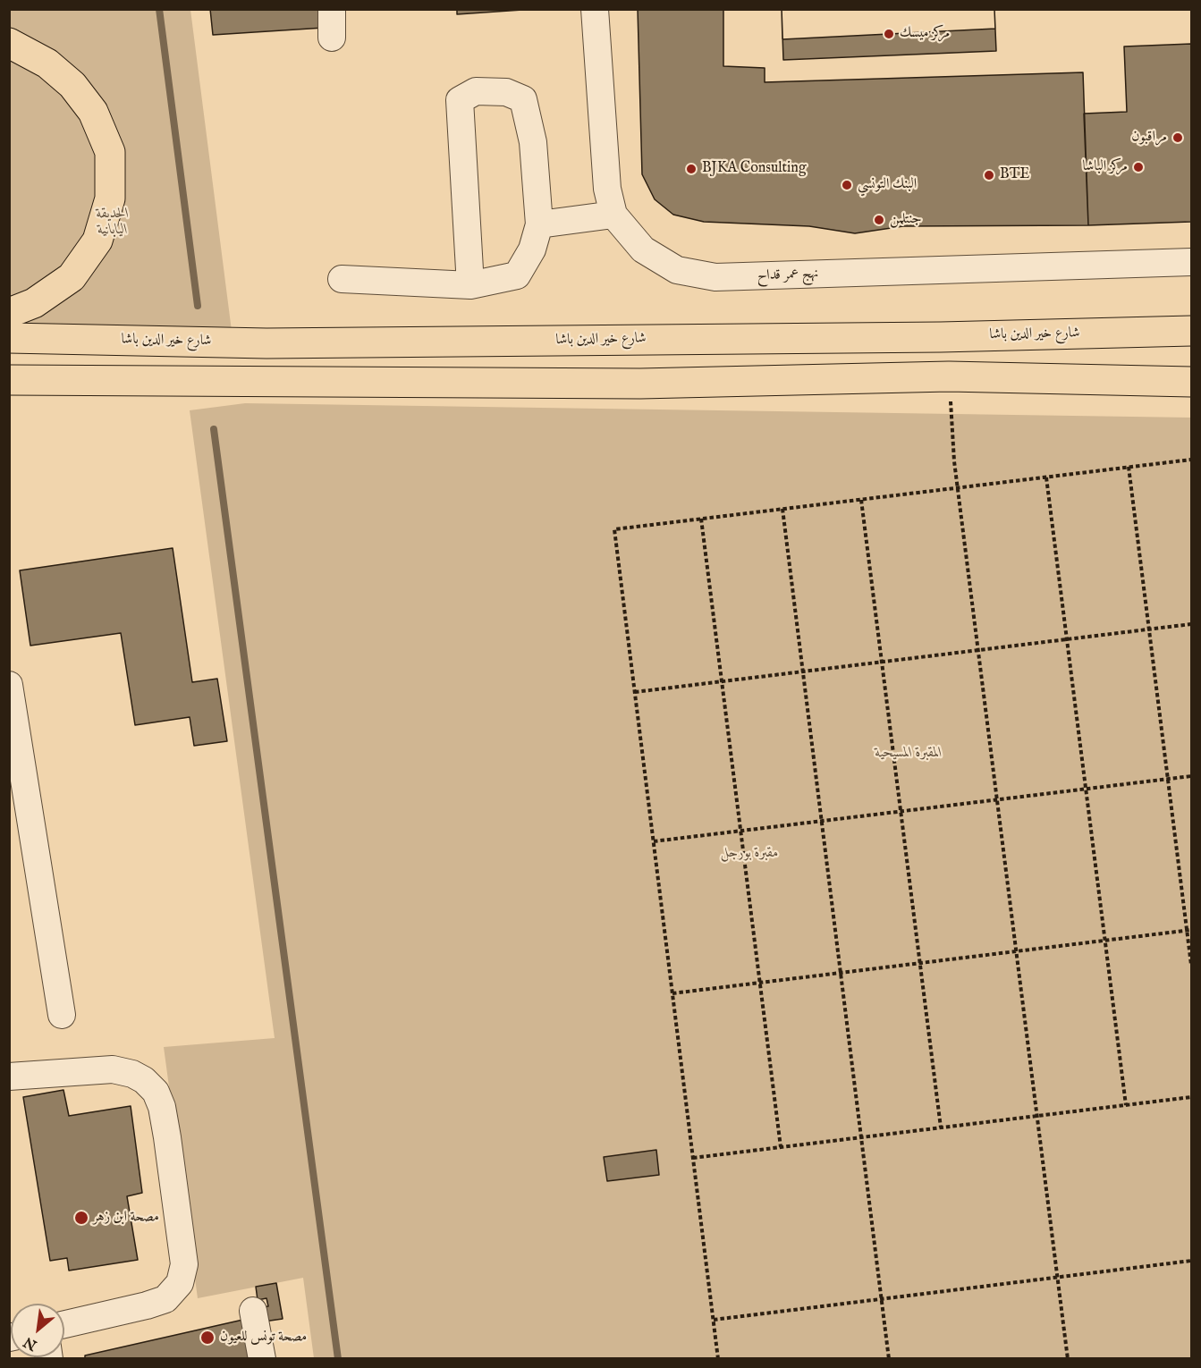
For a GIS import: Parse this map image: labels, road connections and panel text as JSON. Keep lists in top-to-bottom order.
{
  "streets": {
    "main road": ["شارع خير الدين باشا"],
    "street": ["نهج عمر قداح"]
  },
  "parks": ["الحديقة اليابانية", "المقبرة المسيحية", "مقبرة بورجل"],
  "places": [
    "مركز ميسك",
    "مراقبون",
    "مركز الباشا",
    "BJKA Consulting",
    "BTE",
    "البنك التونسي",
    "جنتلمن",
    "مصحة ابن زهر",
    "مصحة تونس للعيون"
  ],
  "north": "bottom left"
}
